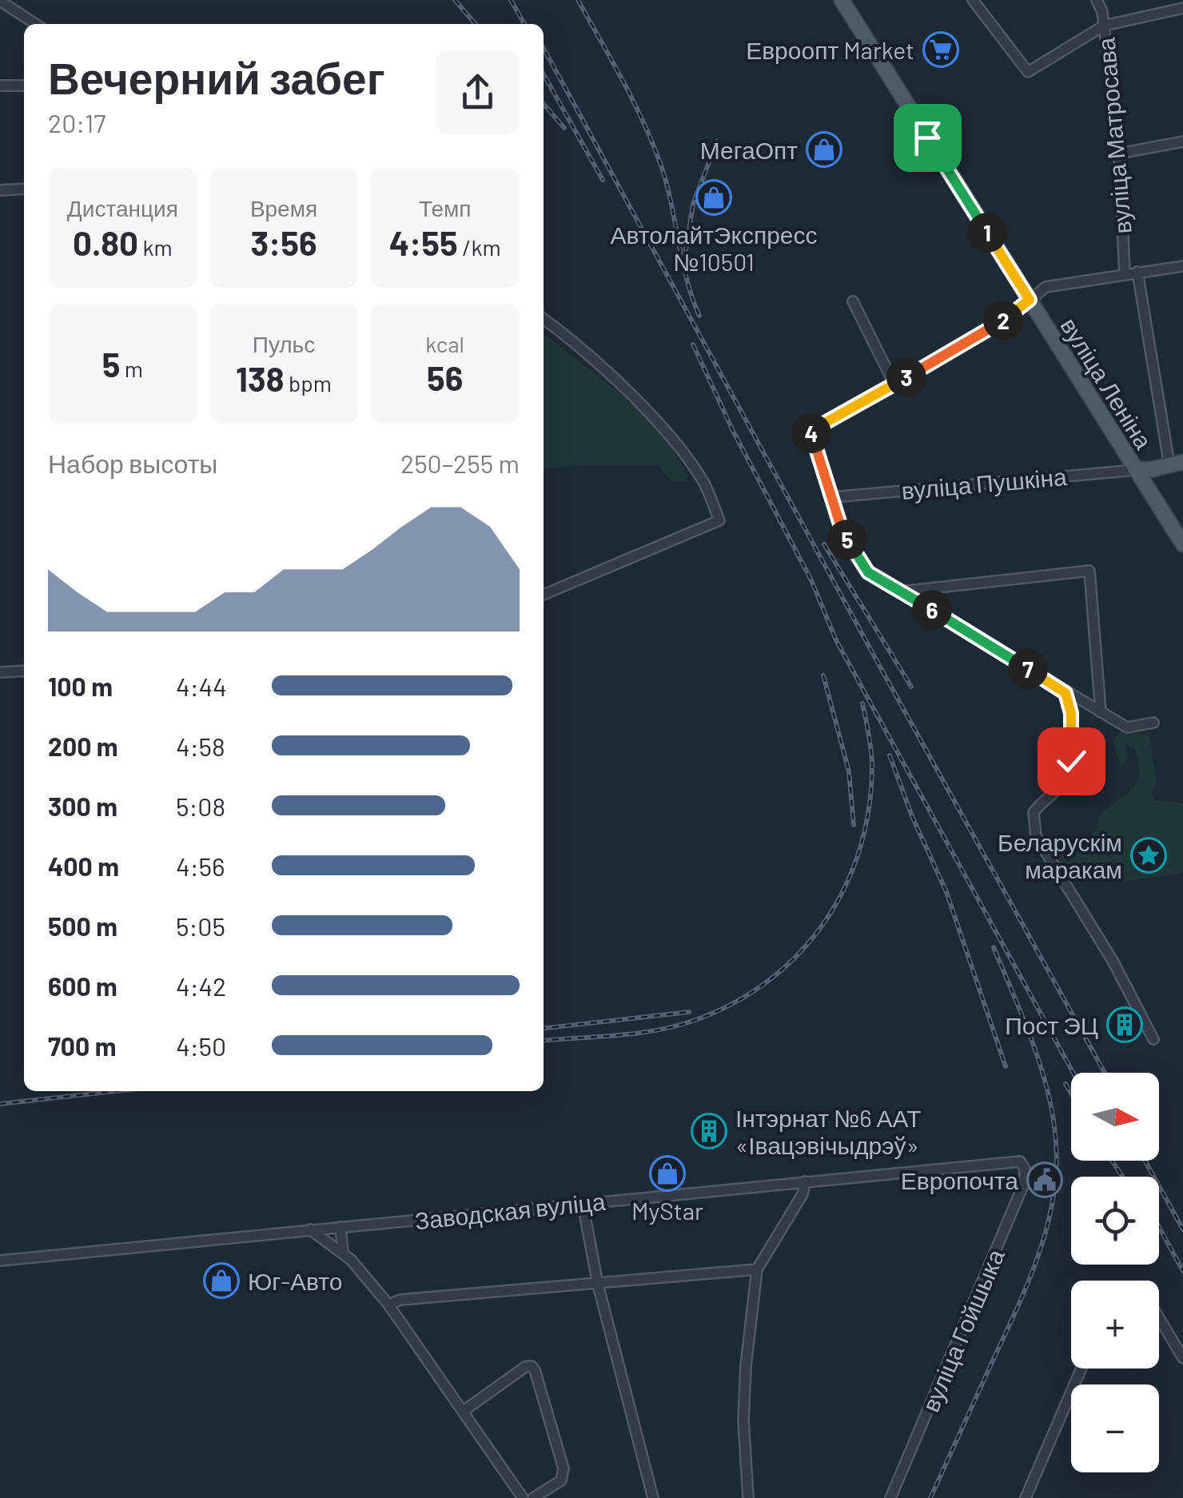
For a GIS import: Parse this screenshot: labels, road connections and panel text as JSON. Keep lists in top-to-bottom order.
{
  "streets": {
    "main road": ["вуліца Леніна"],
    "street": [
      "вуліца Матросава",
      "вуліца Пушкіна",
      "Заводская вуліца",
      "вуліца Гойшыка"
    ]
  },
  "crossings": [
    ["вуліца Леніна", "вуліца Пушкіна"],
    ["Заводская вуліца", "вуліца Гойшыка"]
  ],
  "places": {
    "supermarket": ["Евроопт Market"],
    "shop": [
      "МегаОпт",
      "АвтолайтЭкспресс №10501",
      "MyStar",
      "Юг-Авто"
    ],
    "place": ["Беларускім маракам"],
    "building": ["Пост ЭЦ", "Інтэрнат №6 ААТ «Івацэвічыдрэў»"],
    "public building": ["Европочта"]
  },
  "north": "right",
  "page": {
    "heading": ["Вечерний забег", "20:17"],
    "stats": [
      ["Дистанция", "0.80 km"],
      ["Время", "3:56"],
      ["Темп", "4:55 /km"],
      ["5 m"],
      ["Пульс", "138 bpm"],
      ["kcal", "56"]
    ],
    "pins": [
      "1",
      "2",
      "3",
      "4",
      "5",
      "6",
      "7"
    ],
    "chart": ["Набор высоты", "250–255 m"],
    "list": [
      {
        "name": "100 m",
        "note": "4:44"
      },
      {
        "name": "200 m",
        "note": "4:58"
      },
      {
        "name": "300 m",
        "note": "5:08"
      },
      {
        "name": "400 m",
        "note": "4:56"
      },
      {
        "name": "500 m",
        "note": "5:05"
      },
      {
        "name": "600 m",
        "note": "4:42"
      },
      {
        "name": "700 m",
        "note": "4:50"
      }
    ],
    "map_buttons": ["+", "−"]
  }
}
